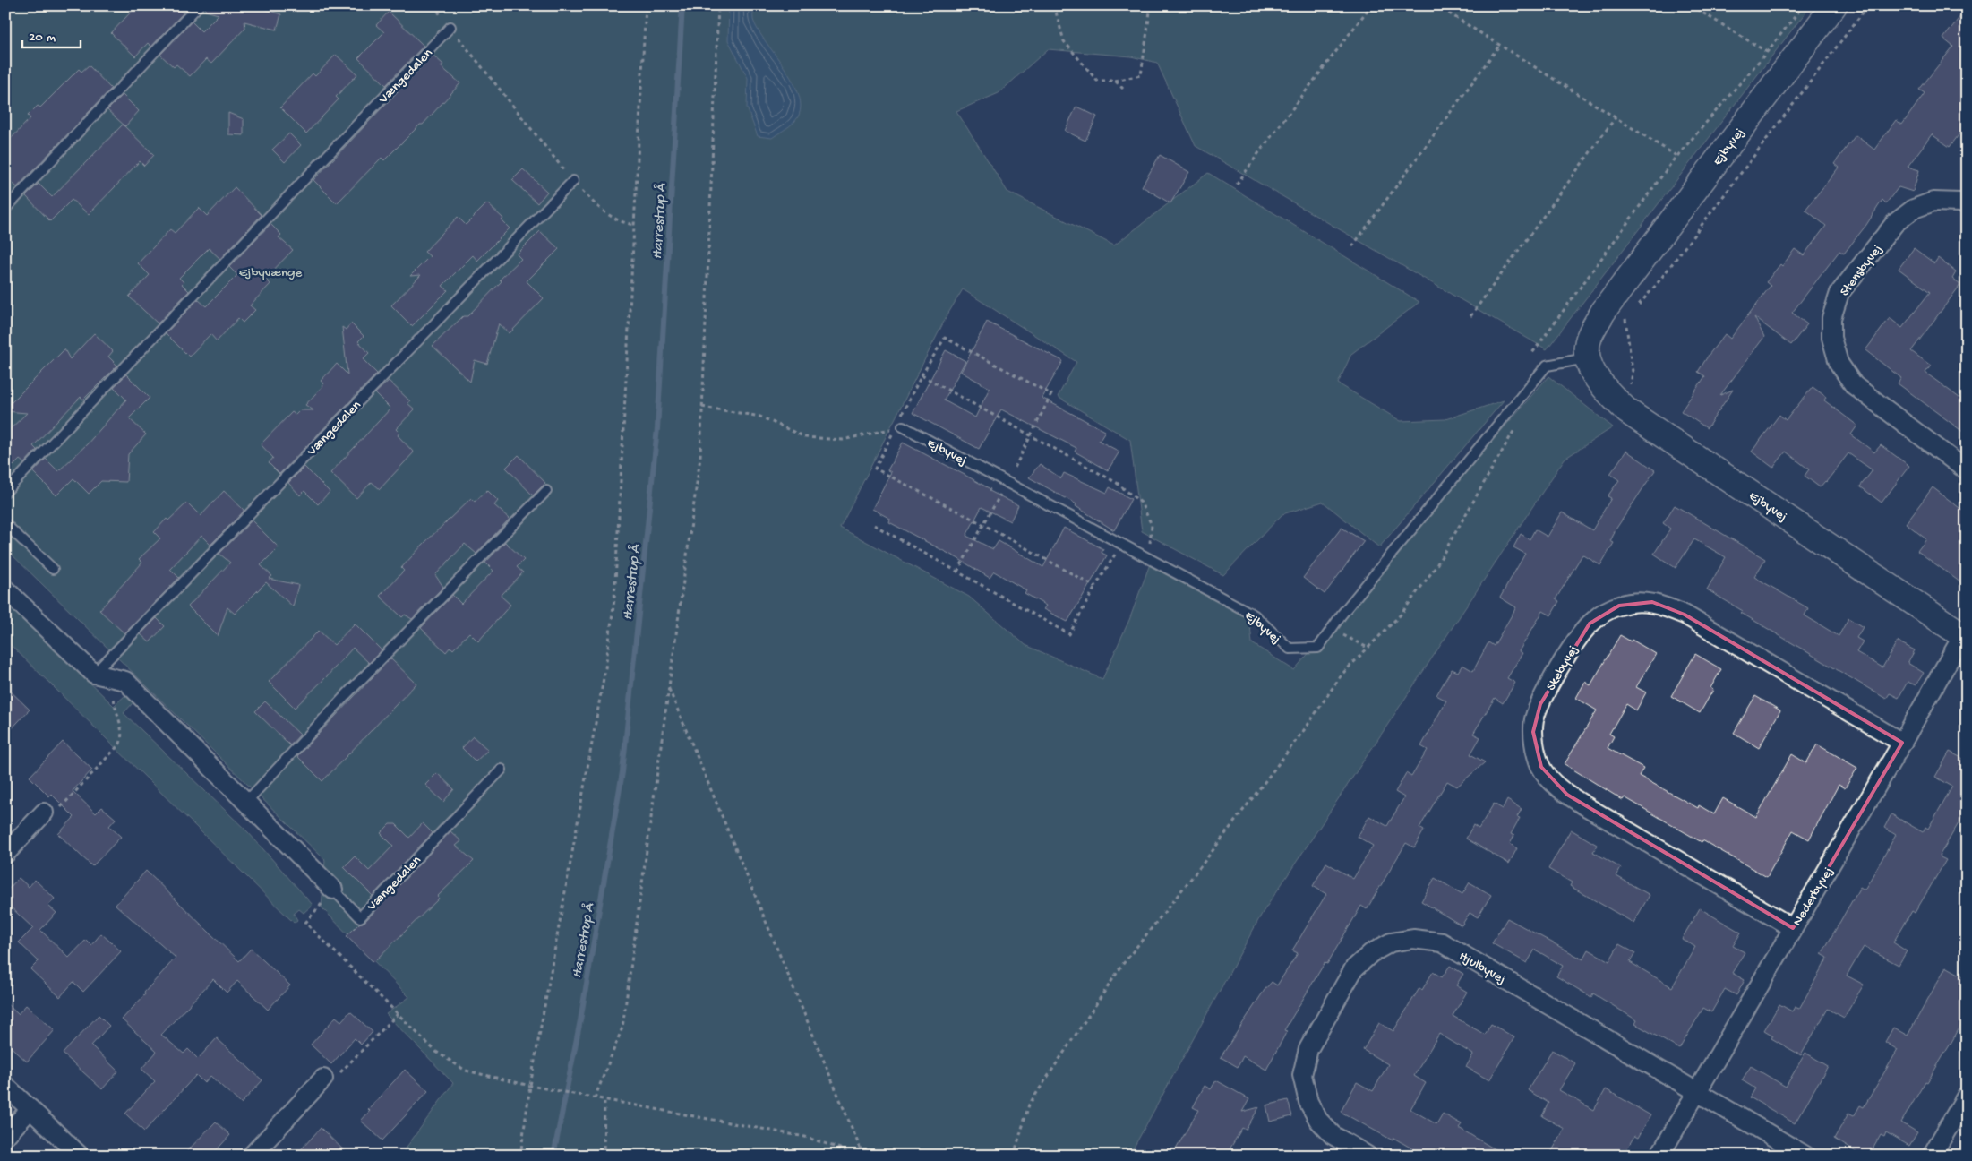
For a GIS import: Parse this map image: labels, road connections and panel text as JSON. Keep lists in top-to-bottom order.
{
  "streets": {
    "street": [
      "Vængedalen",
      "Ejbyvej",
      "Stensbyvej",
      "Skebyvej",
      "Nederbyvej",
      "Hjulbyvej"
    ]
  },
  "crossings": [
    ["Ejbyvej", "Nederbyvej"],
    ["Skebyvej", "Nederbyvej"],
    ["Nederbyvej", "Hjulbyvej"]
  ],
  "water": ["Harrestrup Å"],
  "parks": ["Ejbyvænge"],
  "scale_bar": "20 m"
}
